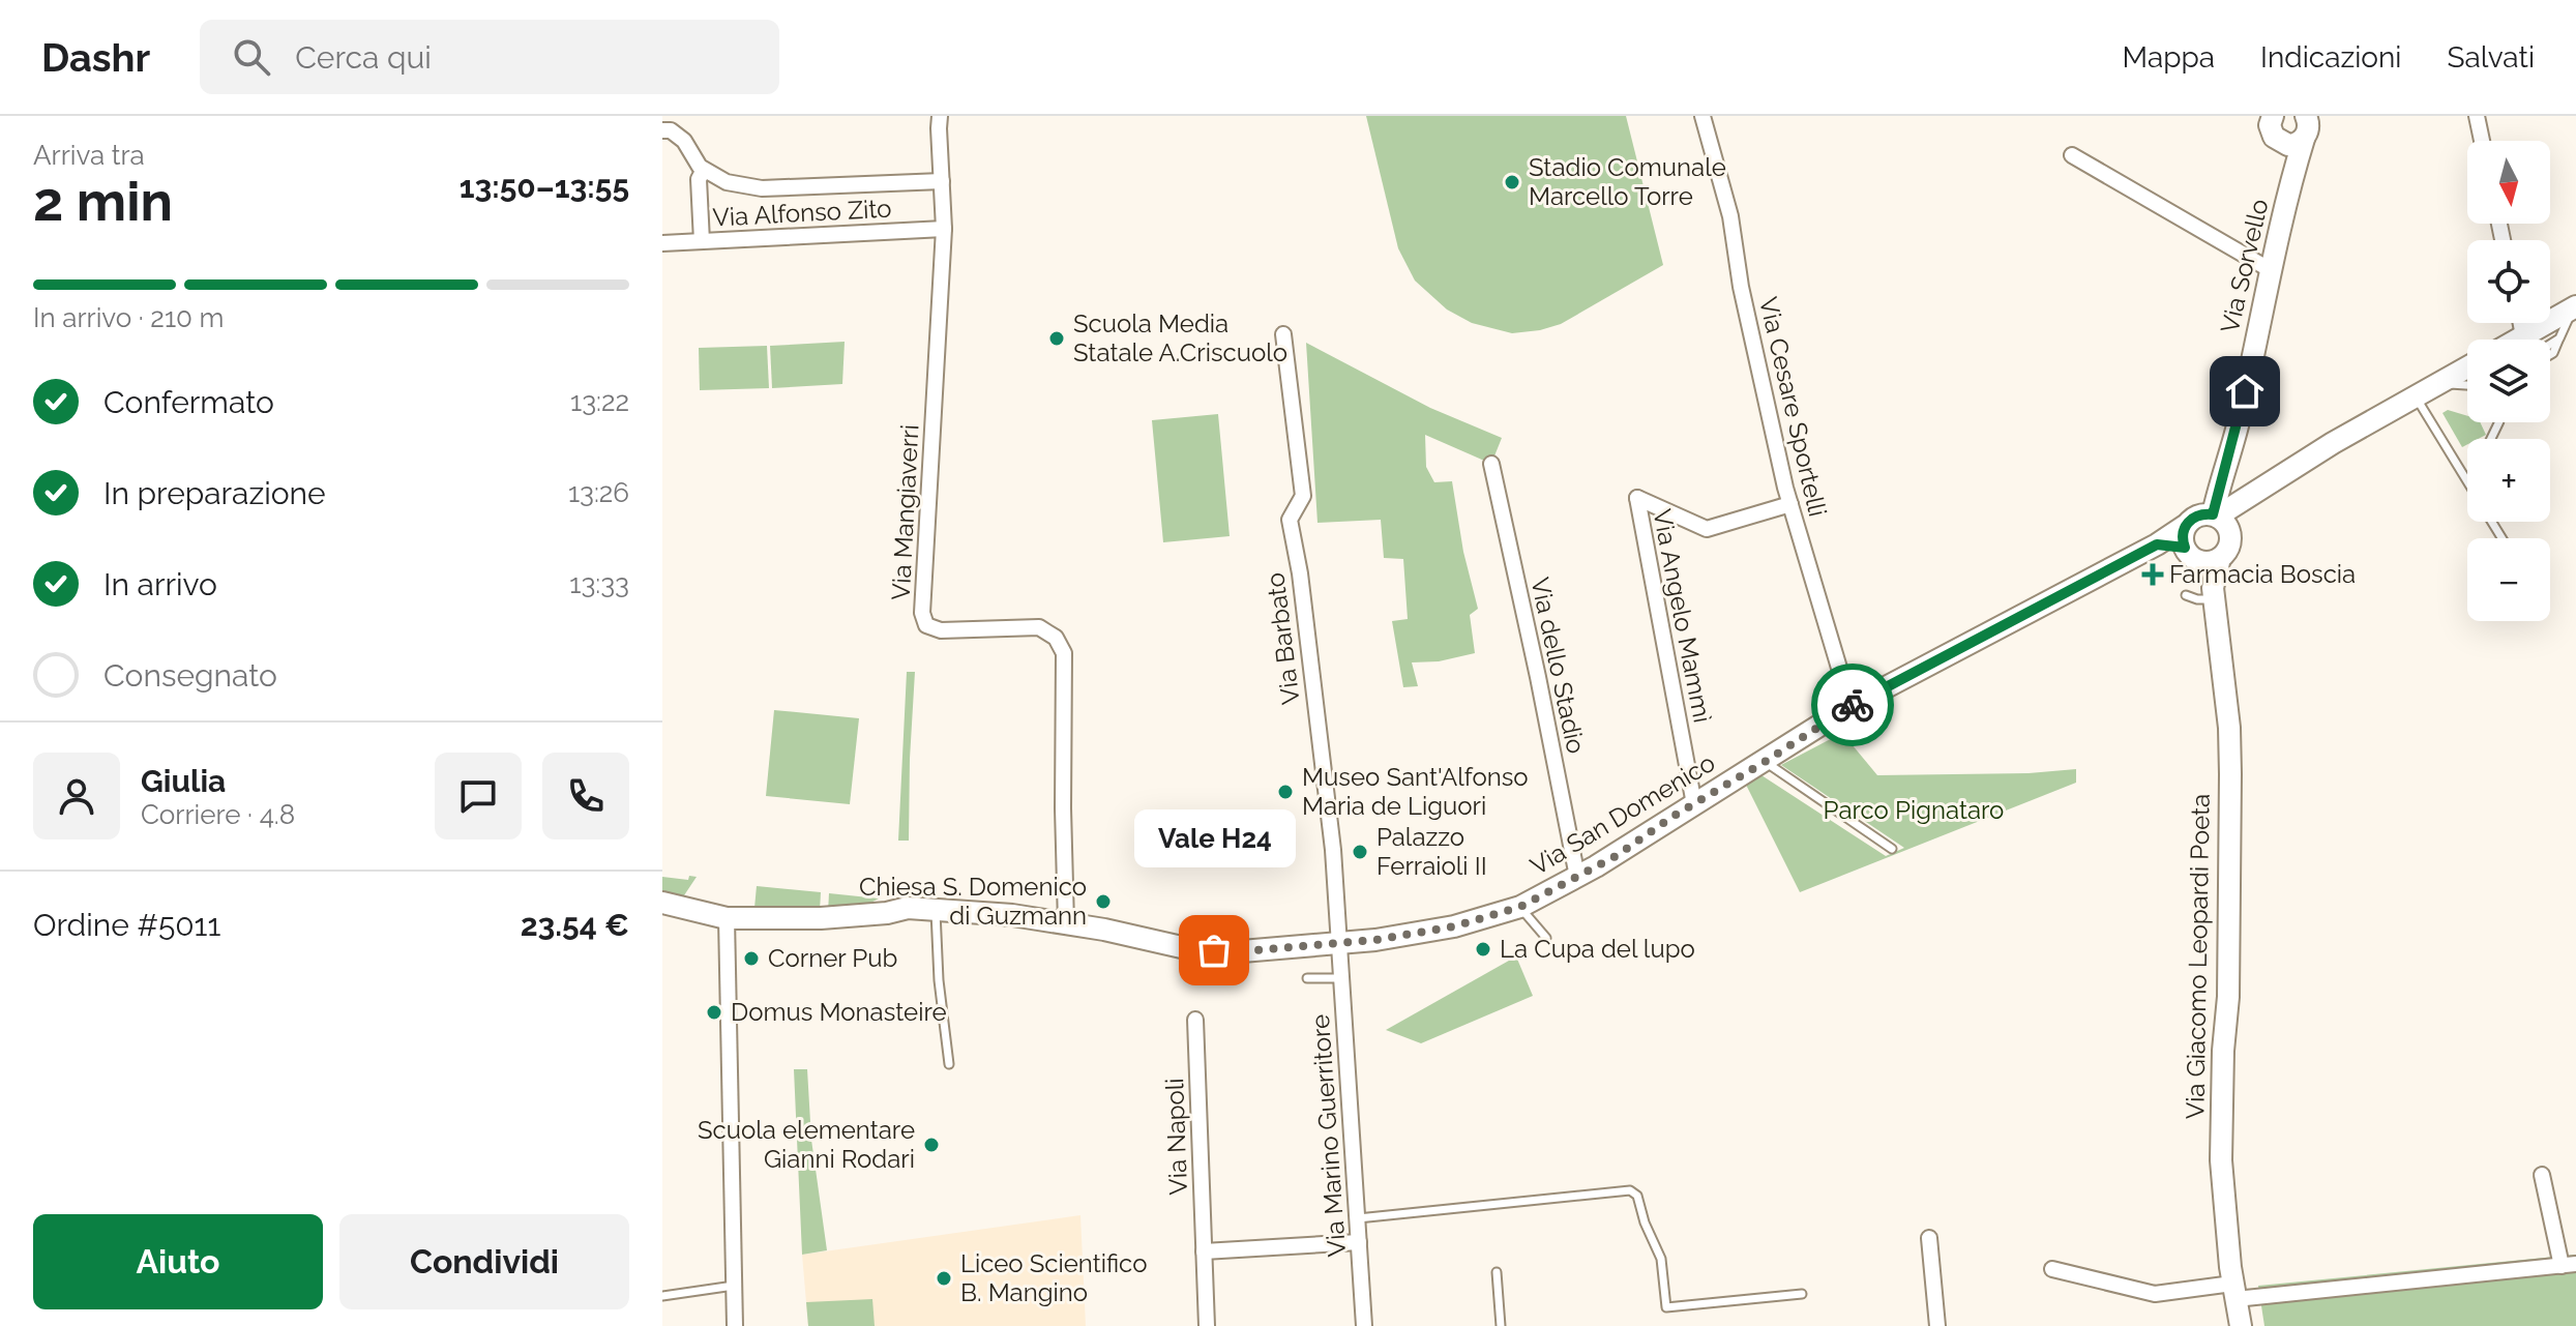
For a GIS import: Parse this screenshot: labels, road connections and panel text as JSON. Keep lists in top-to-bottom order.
{
  "streets": {
    "street": [
      "Via Alfonso Zito",
      "Via Sorvello",
      "Via Cesare Sportelli",
      "Via Mangiaverri",
      "Via Angelo Mammì",
      "Via Barbato",
      "Via dello Stadio",
      "Via San Domenico",
      "Via Giacomo Leopardi Poeta",
      "Via Marino Guerritore",
      "Via Napoli"
    ]
  },
  "crossings": [
    ["Via Alfonso Zito", "Via Mangiaverri"],
    ["Via Sorvello", "Via San Domenico"],
    ["Via Cesare Sportelli", "Via Angelo Mammì"],
    ["Via Cesare Sportelli", "Via San Domenico"],
    ["Via Mangiaverri", "Via San Domenico"],
    ["Via Angelo Mammì", "Via San Domenico"],
    ["Via Barbato", "Via San Domenico"],
    ["Via Barbato", "Via Marino Guerritore"],
    ["Via dello Stadio", "Via San Domenico"],
    ["Via San Domenico", "Via Marino Guerritore"]
  ],
  "parks": ["Parco Pignataro"],
  "places": {
    "other": [
      "Stadio Comunale Marcello Torre",
      "Scuola Media Statale A.Criscuolo",
      "Museo Sant'Alfonso Maria de Liguori",
      "Palazzo Ferraioli II",
      "Chiesa S. Domenico di Guzmann",
      "La Cupa del lupo",
      "Vale H24",
      "Corner Pub",
      "Domus Monasteire",
      "Scuola elementare Gianni Rodari",
      "Liceo Scientifico B. Mangino"
    ],
    "health": ["Farmacia Boscia"]
  },
  "north": "bottom",
  "page": {
    "header": "Dashr",
    "search": "Cerca qui",
    "nav": ["Mappa", "Indicazioni", "Salvati"],
    "heading": ["2 min", "Arriva tra", "13:50–13:55"],
    "panel": [
      "Giulia",
      "Corriere · 4.8",
      "Ordine #5011",
      "23.54 €"
    ],
    "map_buttons": ["+", "−"],
    "bar": "In arrivo · 210 m",
    "list": [
      ["Confermato", "13:22"],
      ["In preparazione", "13:26"],
      ["In arrivo", "13:33"],
      "Consegnato"
    ],
    "bubble": "Vale H24",
    "buttons": ["Aiuto", "Condividi"]
  }
}
